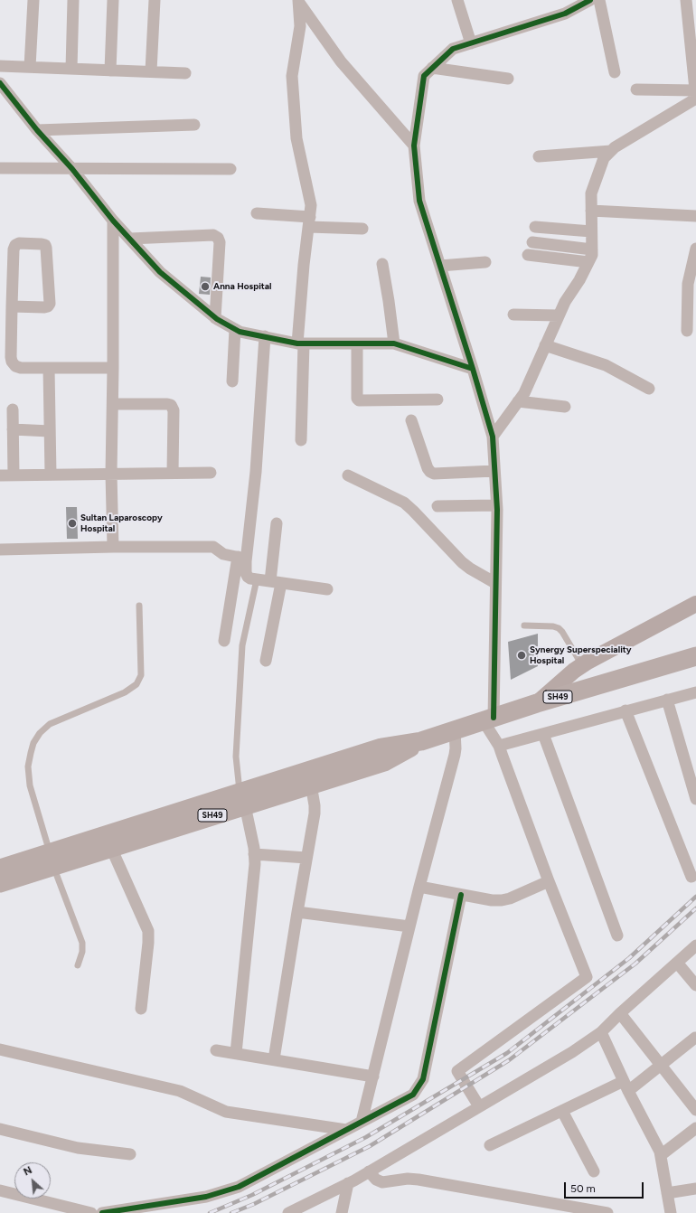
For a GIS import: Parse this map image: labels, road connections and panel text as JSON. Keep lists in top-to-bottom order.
{
  "streets": {
    "main road": ["SH49"]
  },
  "places": ["Anna Hospital", "Sultan Laparoscopy Hospital", "Synergy Superspeciality Hospital"],
  "scale_bar": "50 m",
  "north": "top left"
}
